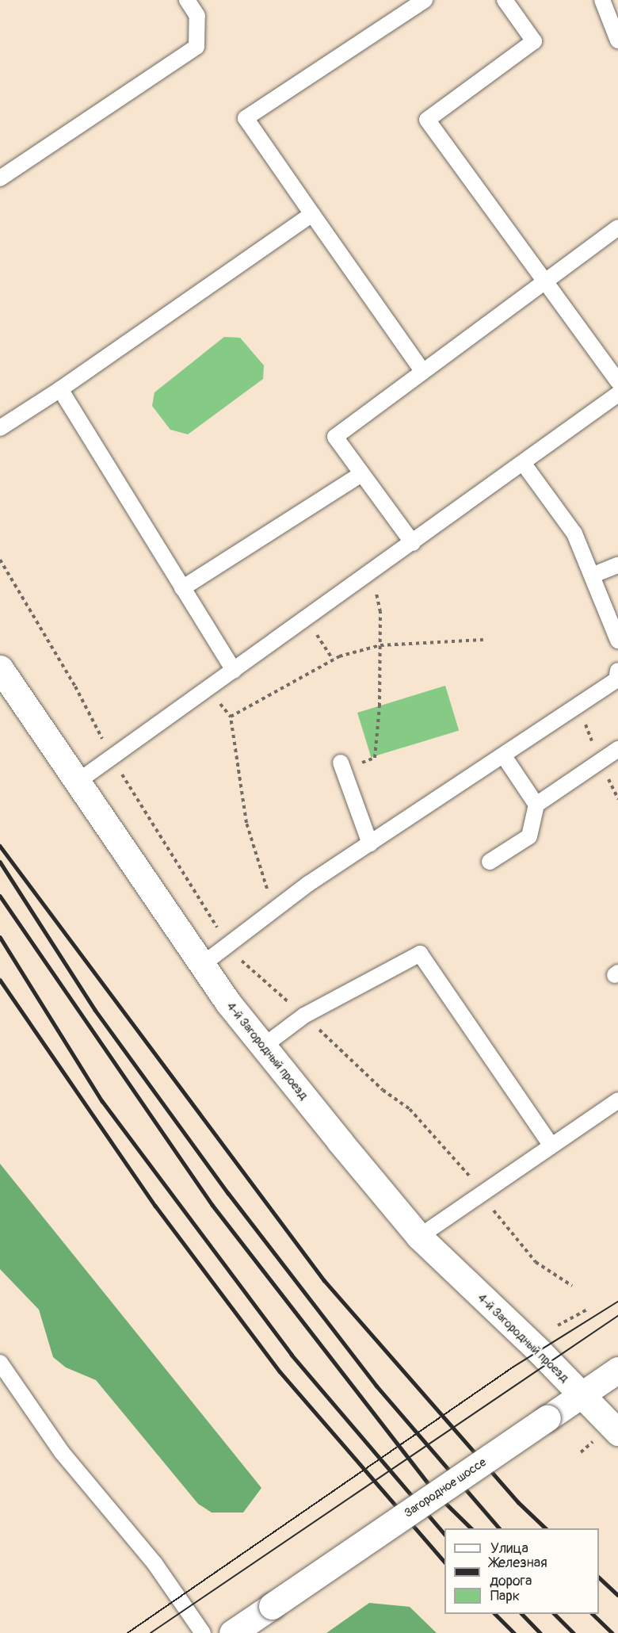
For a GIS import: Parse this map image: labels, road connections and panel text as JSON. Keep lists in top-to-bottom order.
{
  "streets": {
    "street": ["4-й Загородный проезд", "Загородное шоссе"]
  },
  "crossings": [
    ["4-й Загородный проезд", "Загородное шоссе"]
  ],
  "legend": ["Улица", "Железная дорога", "Парк"]
}
